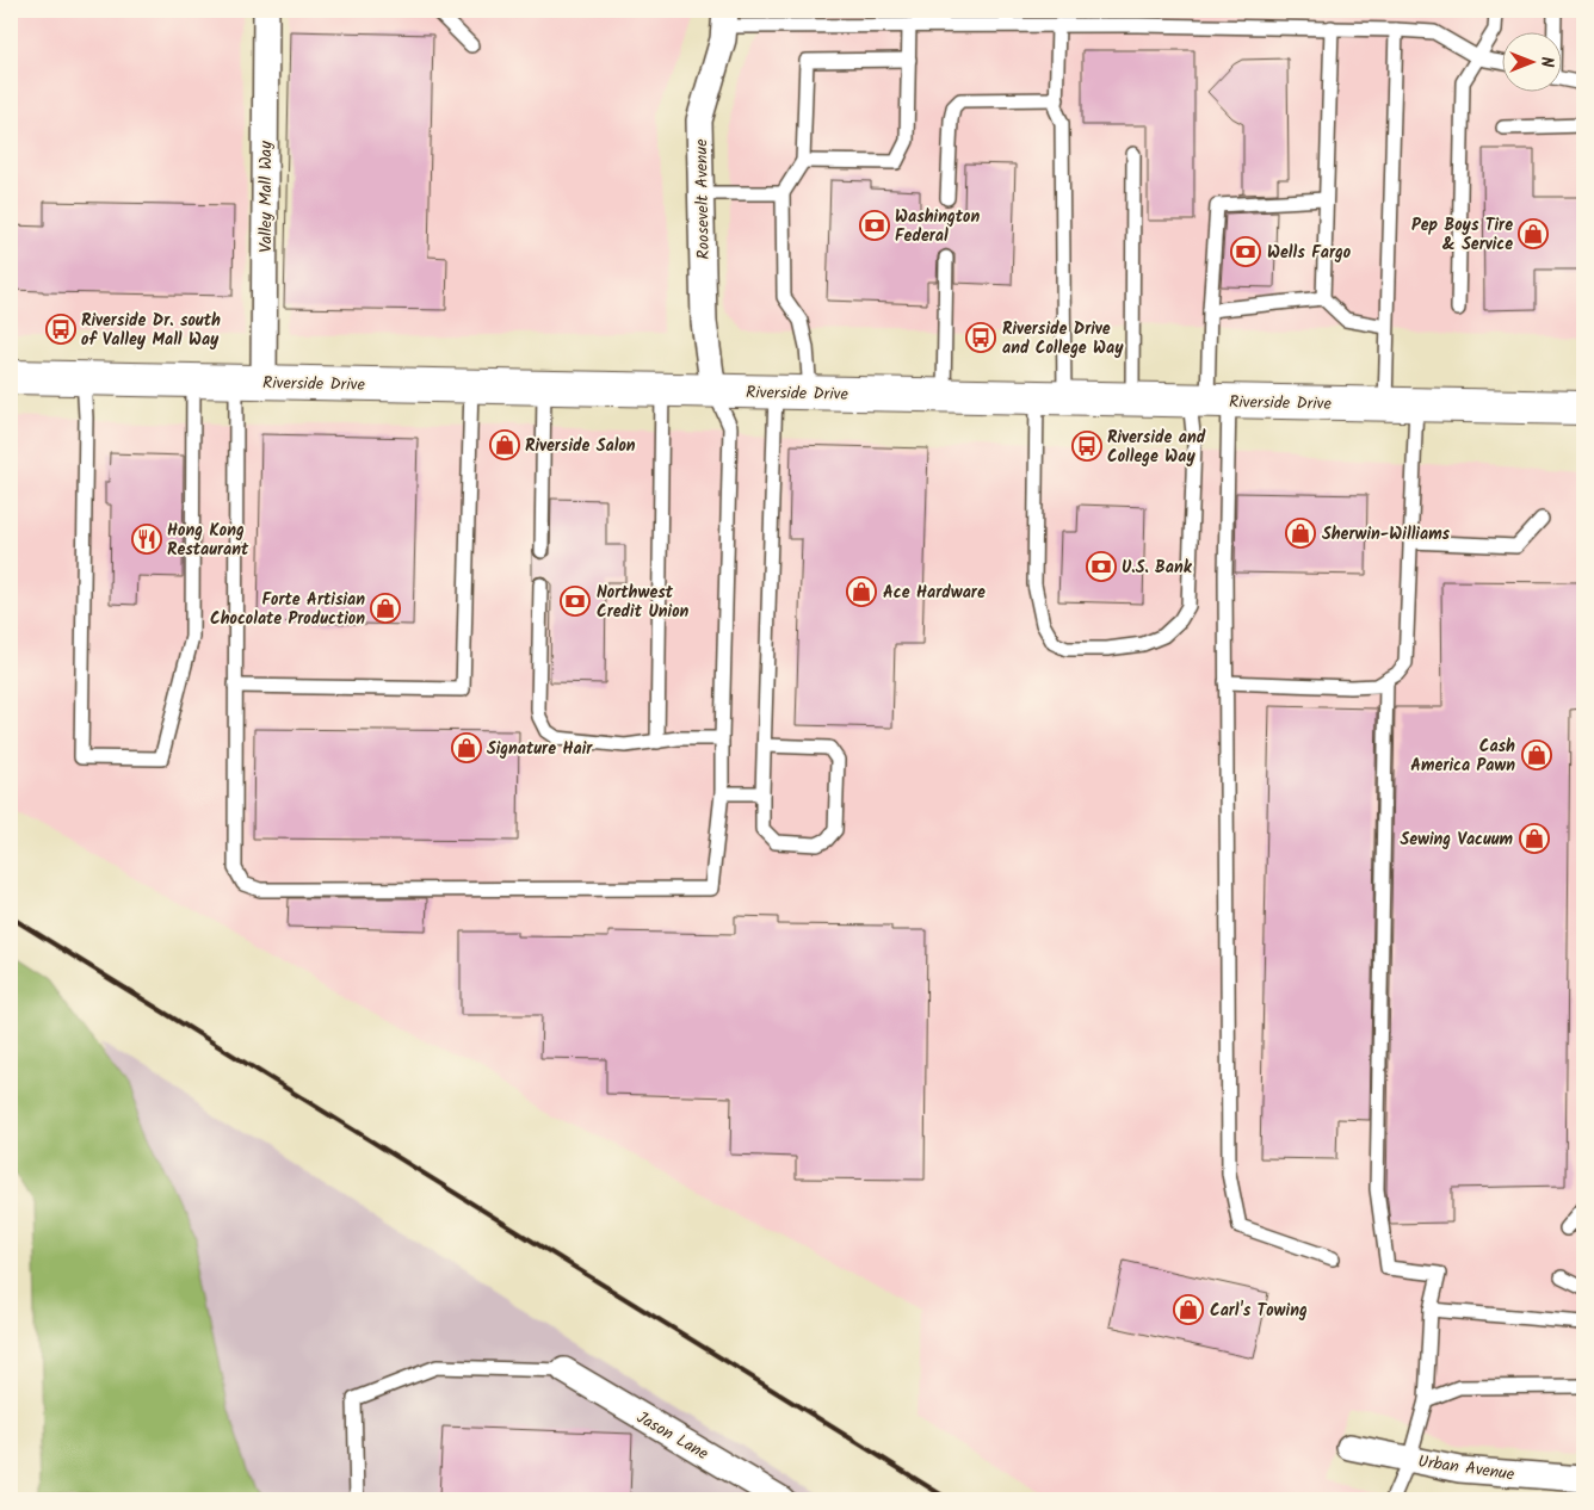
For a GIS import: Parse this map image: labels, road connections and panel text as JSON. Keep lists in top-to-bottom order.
{
  "streets": {
    "main road": ["Riverside Drive"],
    "street": [
      "Valley Mall Way",
      "Roosevelt Avenue",
      "Jason Lane",
      "Urban Avenue"
    ]
  },
  "crossings": [
    ["Valley Mall Way", "Riverside Drive"],
    ["Roosevelt Avenue", "Riverside Drive"]
  ],
  "places": {
    "bank": [
      "Washington Federal",
      "Wells Fargo",
      "U.S. Bank",
      "Northwest Credit Union"
    ],
    "shop": [
      "Pep Boys Tire & Service",
      "Riverside Salon",
      "Sherwin-Williams",
      "Ace Hardware",
      "Forte Artisian Chocolate Production",
      "Signature Hair",
      "Cash America Pawn",
      "Sewing Vacuum",
      "Carl's Towing"
    ],
    "bus stop": ["Riverside Dr. south of Valley Mall Way", "Riverside Drive and College Way", "Riverside and College Way"],
    "restaurant": ["Hong Kong Restaurant"]
  },
  "north": "right"
}
